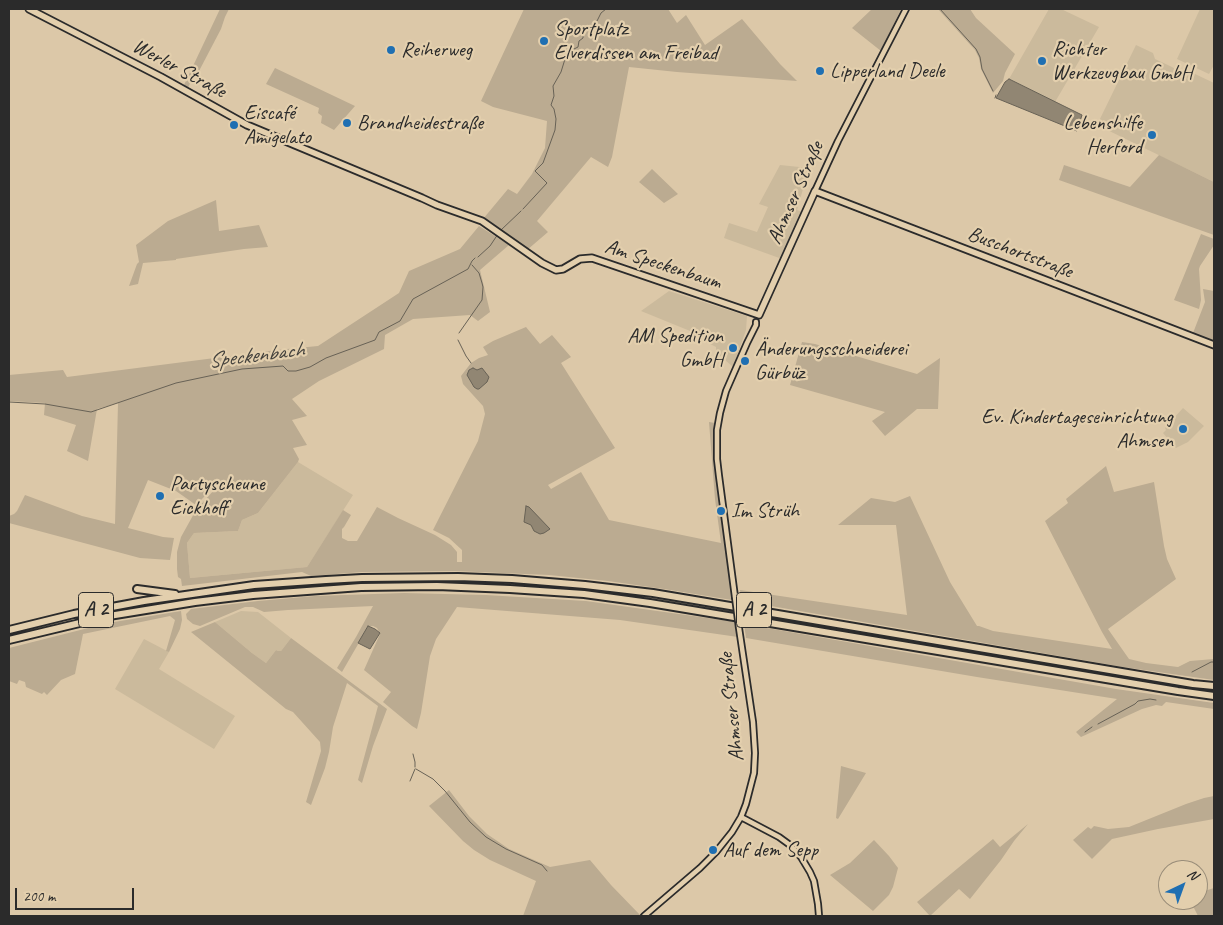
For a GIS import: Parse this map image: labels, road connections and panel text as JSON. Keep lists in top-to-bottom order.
{
  "streets": {
    "highway": ["A 2"],
    "main road": [
      "Werler Straße",
      "Ahmser Straße",
      "Buschortstraße",
      "Am Speckenbaum"
    ]
  },
  "crossings": [
    ["Werler Straße", "Am Speckenbaum"],
    ["Ahmser Straße", "Buschortstraße"],
    ["Ahmser Straße", "Am Speckenbaum"]
  ],
  "water": ["Speckenbach"],
  "places": [
    "Sportplatz Elverdissen am Freibad",
    "Reiherweg",
    "Richter Werkzeugbau GmbH",
    "Lipperland Deele",
    "Brandheidestraße",
    "Eiscafé Amigelato",
    "Lebenshilfe Herford",
    "AM Spedition GmbH",
    "Änderungsschneiderei Gürbüz",
    "Ev. Kindertageseinrichtung Ahmsen",
    "Partyscheune Eickhoff",
    "Im Strüh",
    "Auf dem Sepp"
  ],
  "scale_bar": "200 m",
  "north": "top right"
}
